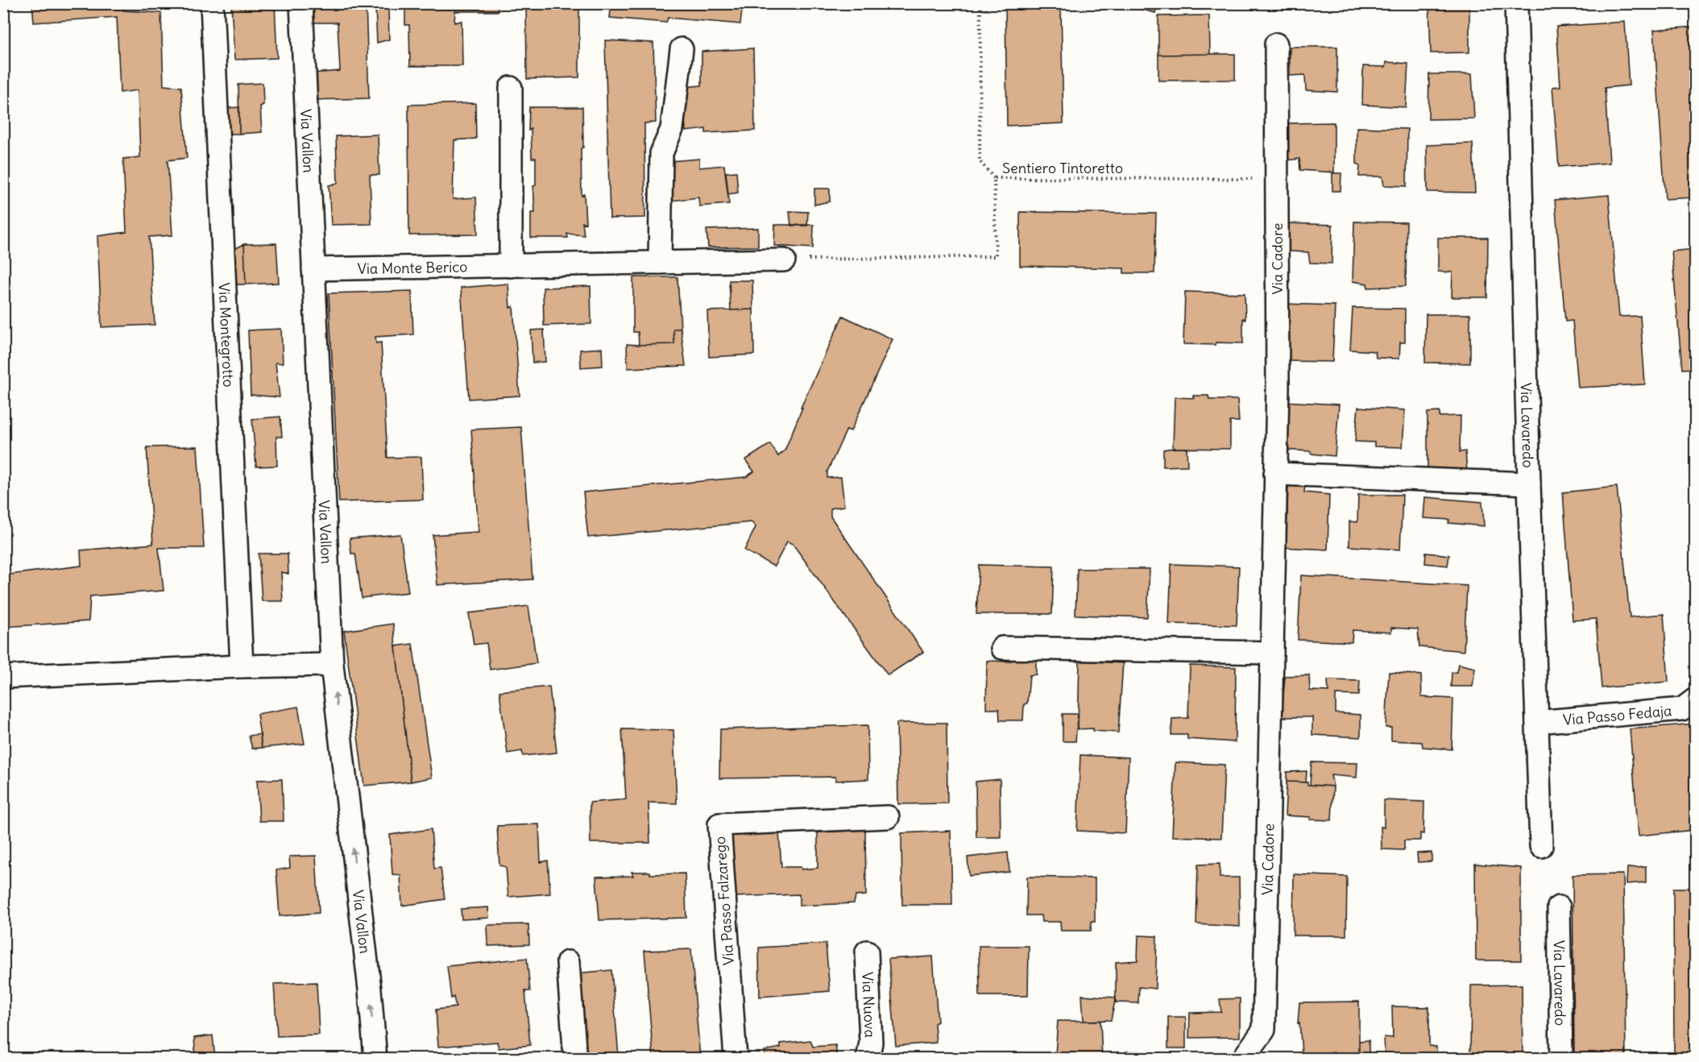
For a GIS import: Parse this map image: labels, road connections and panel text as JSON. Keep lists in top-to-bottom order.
{
  "streets": {
    "street": [
      "Via Vallon",
      "Via Cadore",
      "Via Monte Berico",
      "Via Montegrotto",
      "Via Lavaredo",
      "Via Passo Fedaja",
      "Via Passo Falzarego",
      "Via Nuova"
    ],
    "path": ["Sentiero Tintoretto"]
  },
  "crossings": [
    ["Via Vallon", "Via Monte Berico"],
    ["Sentiero Tintoretto", "Via Cadore"],
    ["Sentiero Tintoretto", "Via Monte Berico"],
    ["Via Lavaredo", "Via Passo Fedaja"]
  ],
  "one_way": ["Via Vallon"]
}
